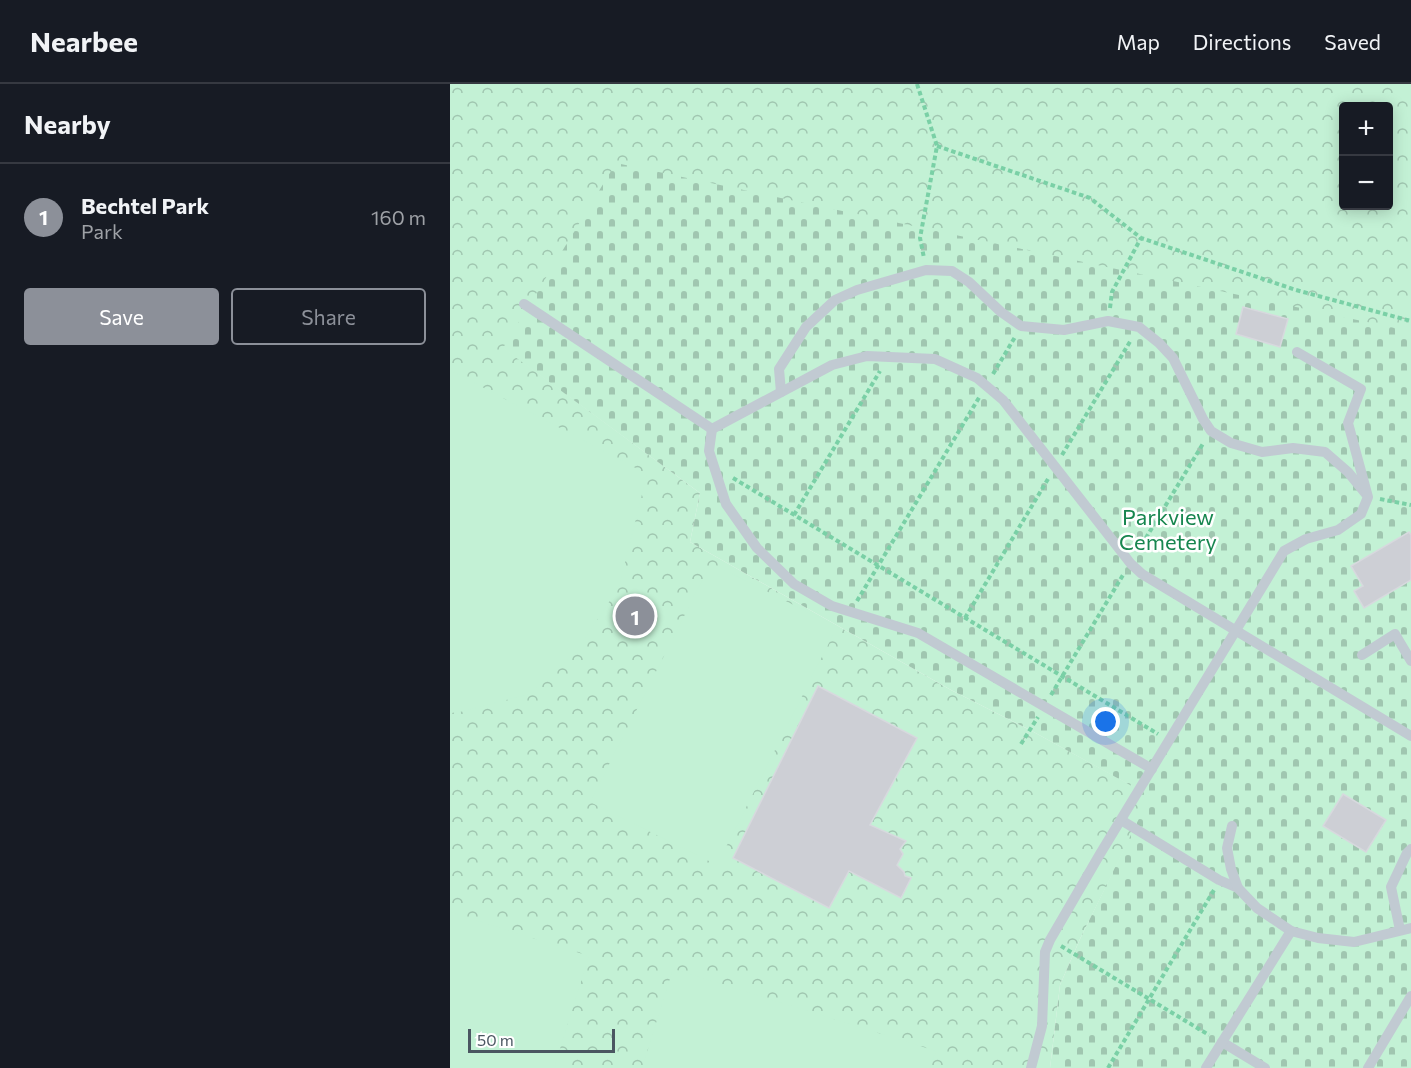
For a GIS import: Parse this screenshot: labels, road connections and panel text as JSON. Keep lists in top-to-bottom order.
{
  "parks": ["Parkview Cemetery"],
  "scale_bar": "50 m",
  "page": {
    "header": "Nearbee",
    "nav": ["Map", "Directions", "Saved"],
    "heading": "Nearby",
    "map_buttons": ["+", "−"],
    "list": [
      {
        "mark": "1",
        "name": "Bechtel Park",
        "note": "Park",
        "value": "160 m"
      }
    ],
    "buttons": ["Save", "Share"],
    "pins": "1",
    "scale": "50 m"
  }
}
